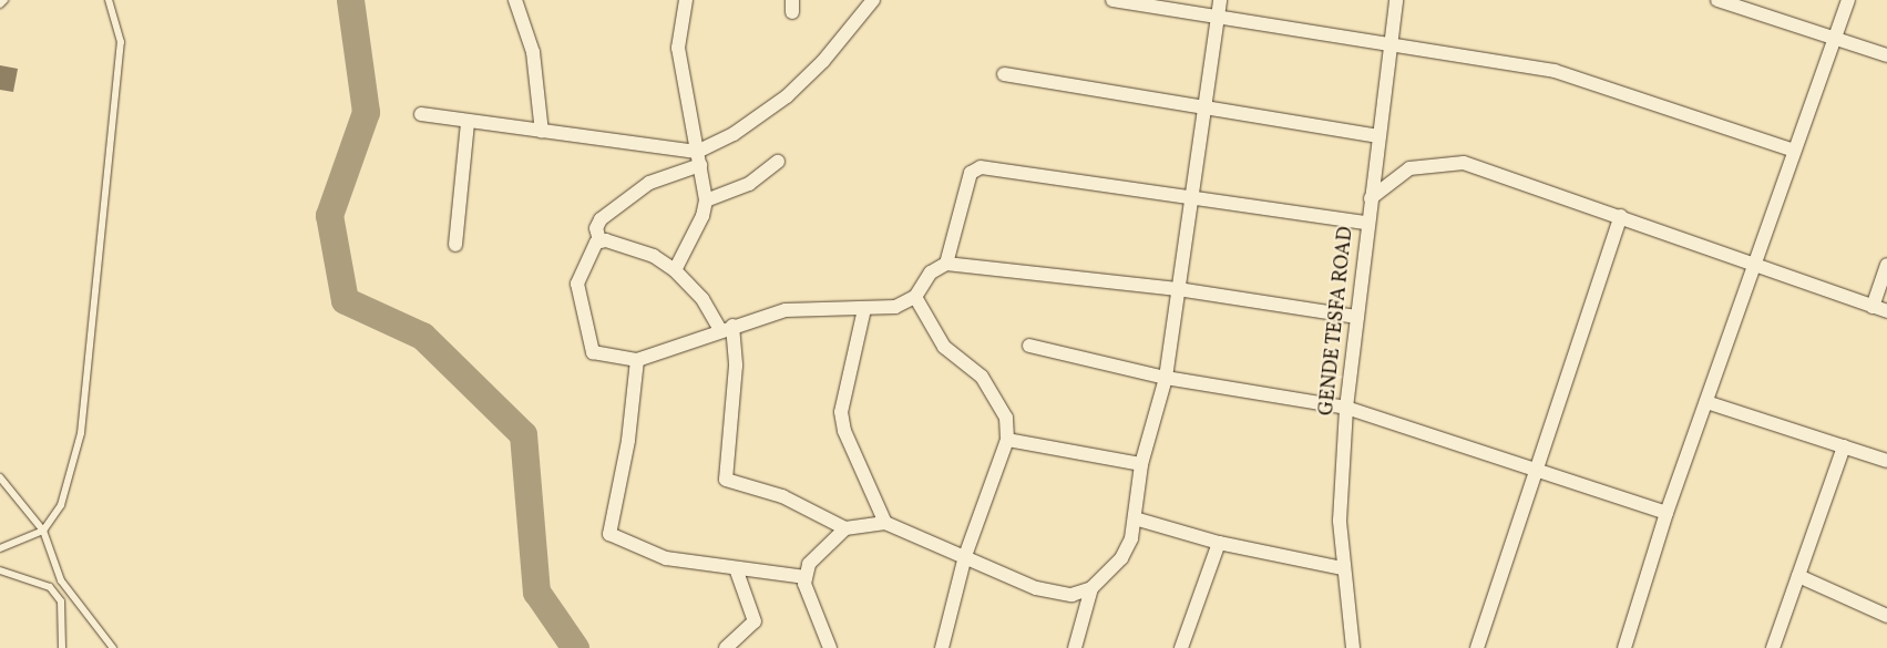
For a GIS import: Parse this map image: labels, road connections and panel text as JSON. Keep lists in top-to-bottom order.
{
  "streets": {
    "street": ["GENDE TESFA ROAD"]
  }
}
